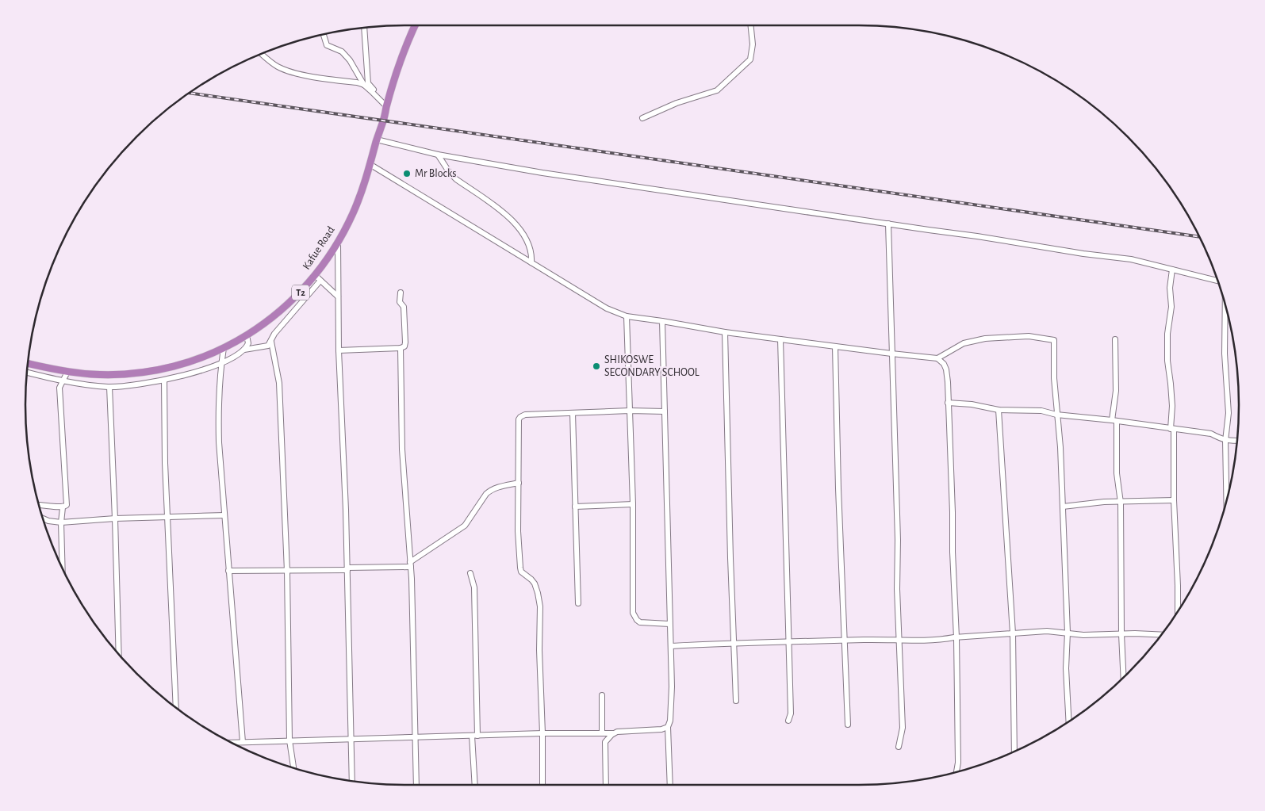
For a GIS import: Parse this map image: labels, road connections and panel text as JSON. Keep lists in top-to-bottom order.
{
  "streets": {
    "highway": ["Kafue Road", "T2"]
  },
  "places": ["Mr Blocks", "SHIKOSWE SECONDARY SCHOOL"]
}
